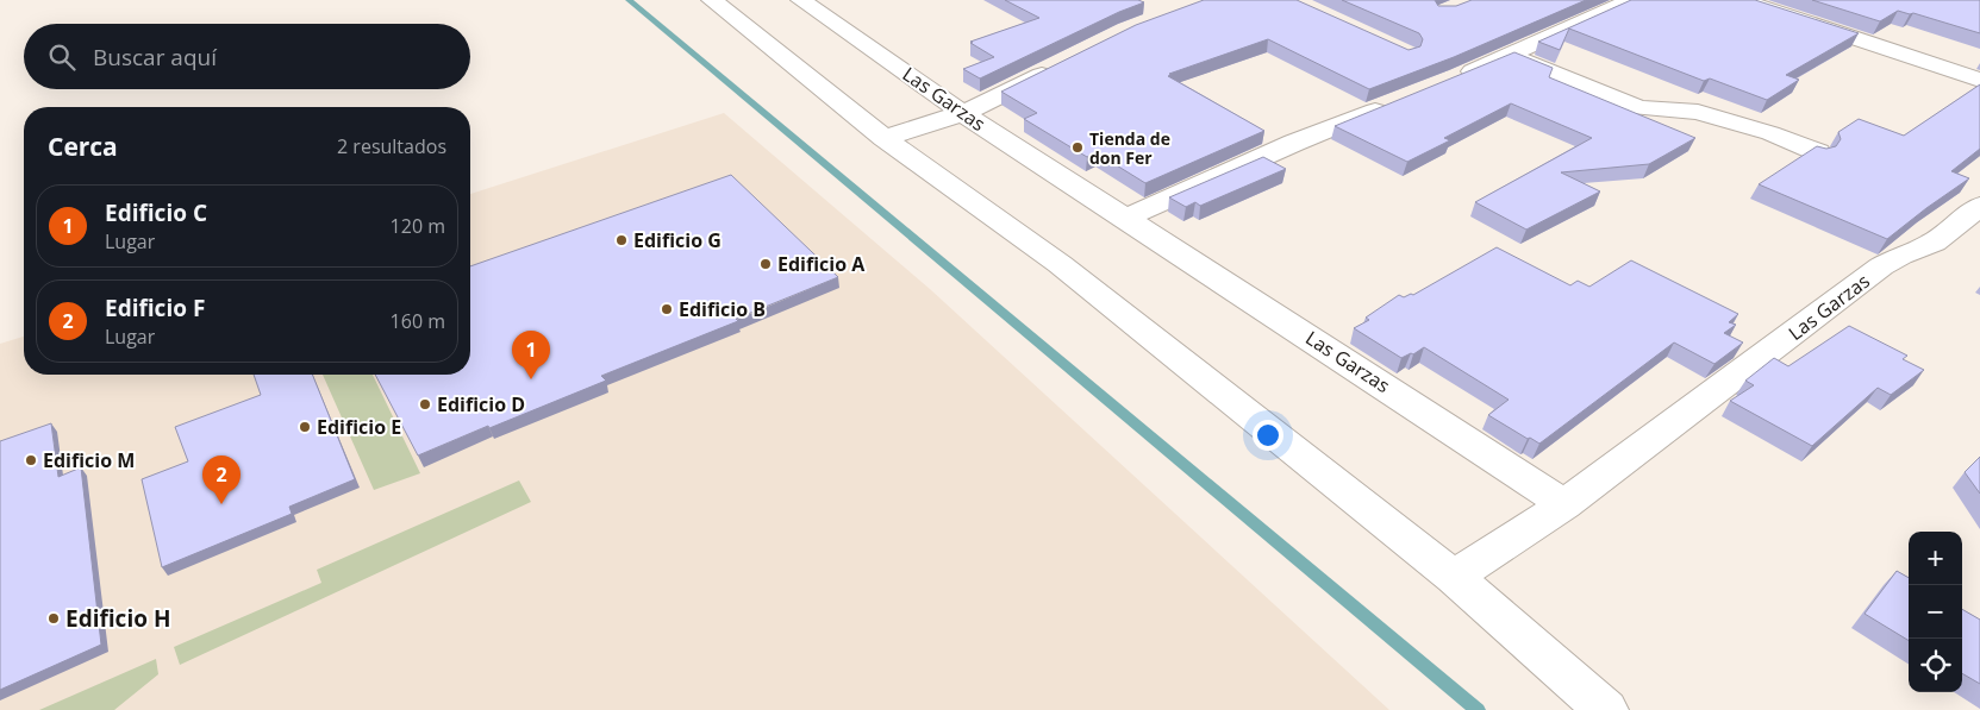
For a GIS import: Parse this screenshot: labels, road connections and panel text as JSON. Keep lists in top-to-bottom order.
{
  "streets": {
    "street": ["Las Garzas"]
  },
  "places": [
    "Tienda de don Fer",
    "Edificio G",
    "Edificio A",
    "Edificio B",
    "Edificio D",
    "Edificio E",
    "Edificio M",
    "Edificio H"
  ],
  "page": {
    "search": "Buscar aquí",
    "heading": ["Cerca", "2 resultados"],
    "list": [
      {
        "mark": "1",
        "name": "Edificio C",
        "note": "Lugar",
        "value": "120 m"
      },
      {
        "mark": "2",
        "name": "Edificio F",
        "note": "Lugar",
        "value": "160 m"
      }
    ],
    "pins": ["1", "2"],
    "map_buttons": ["+", "−"]
  }
}
